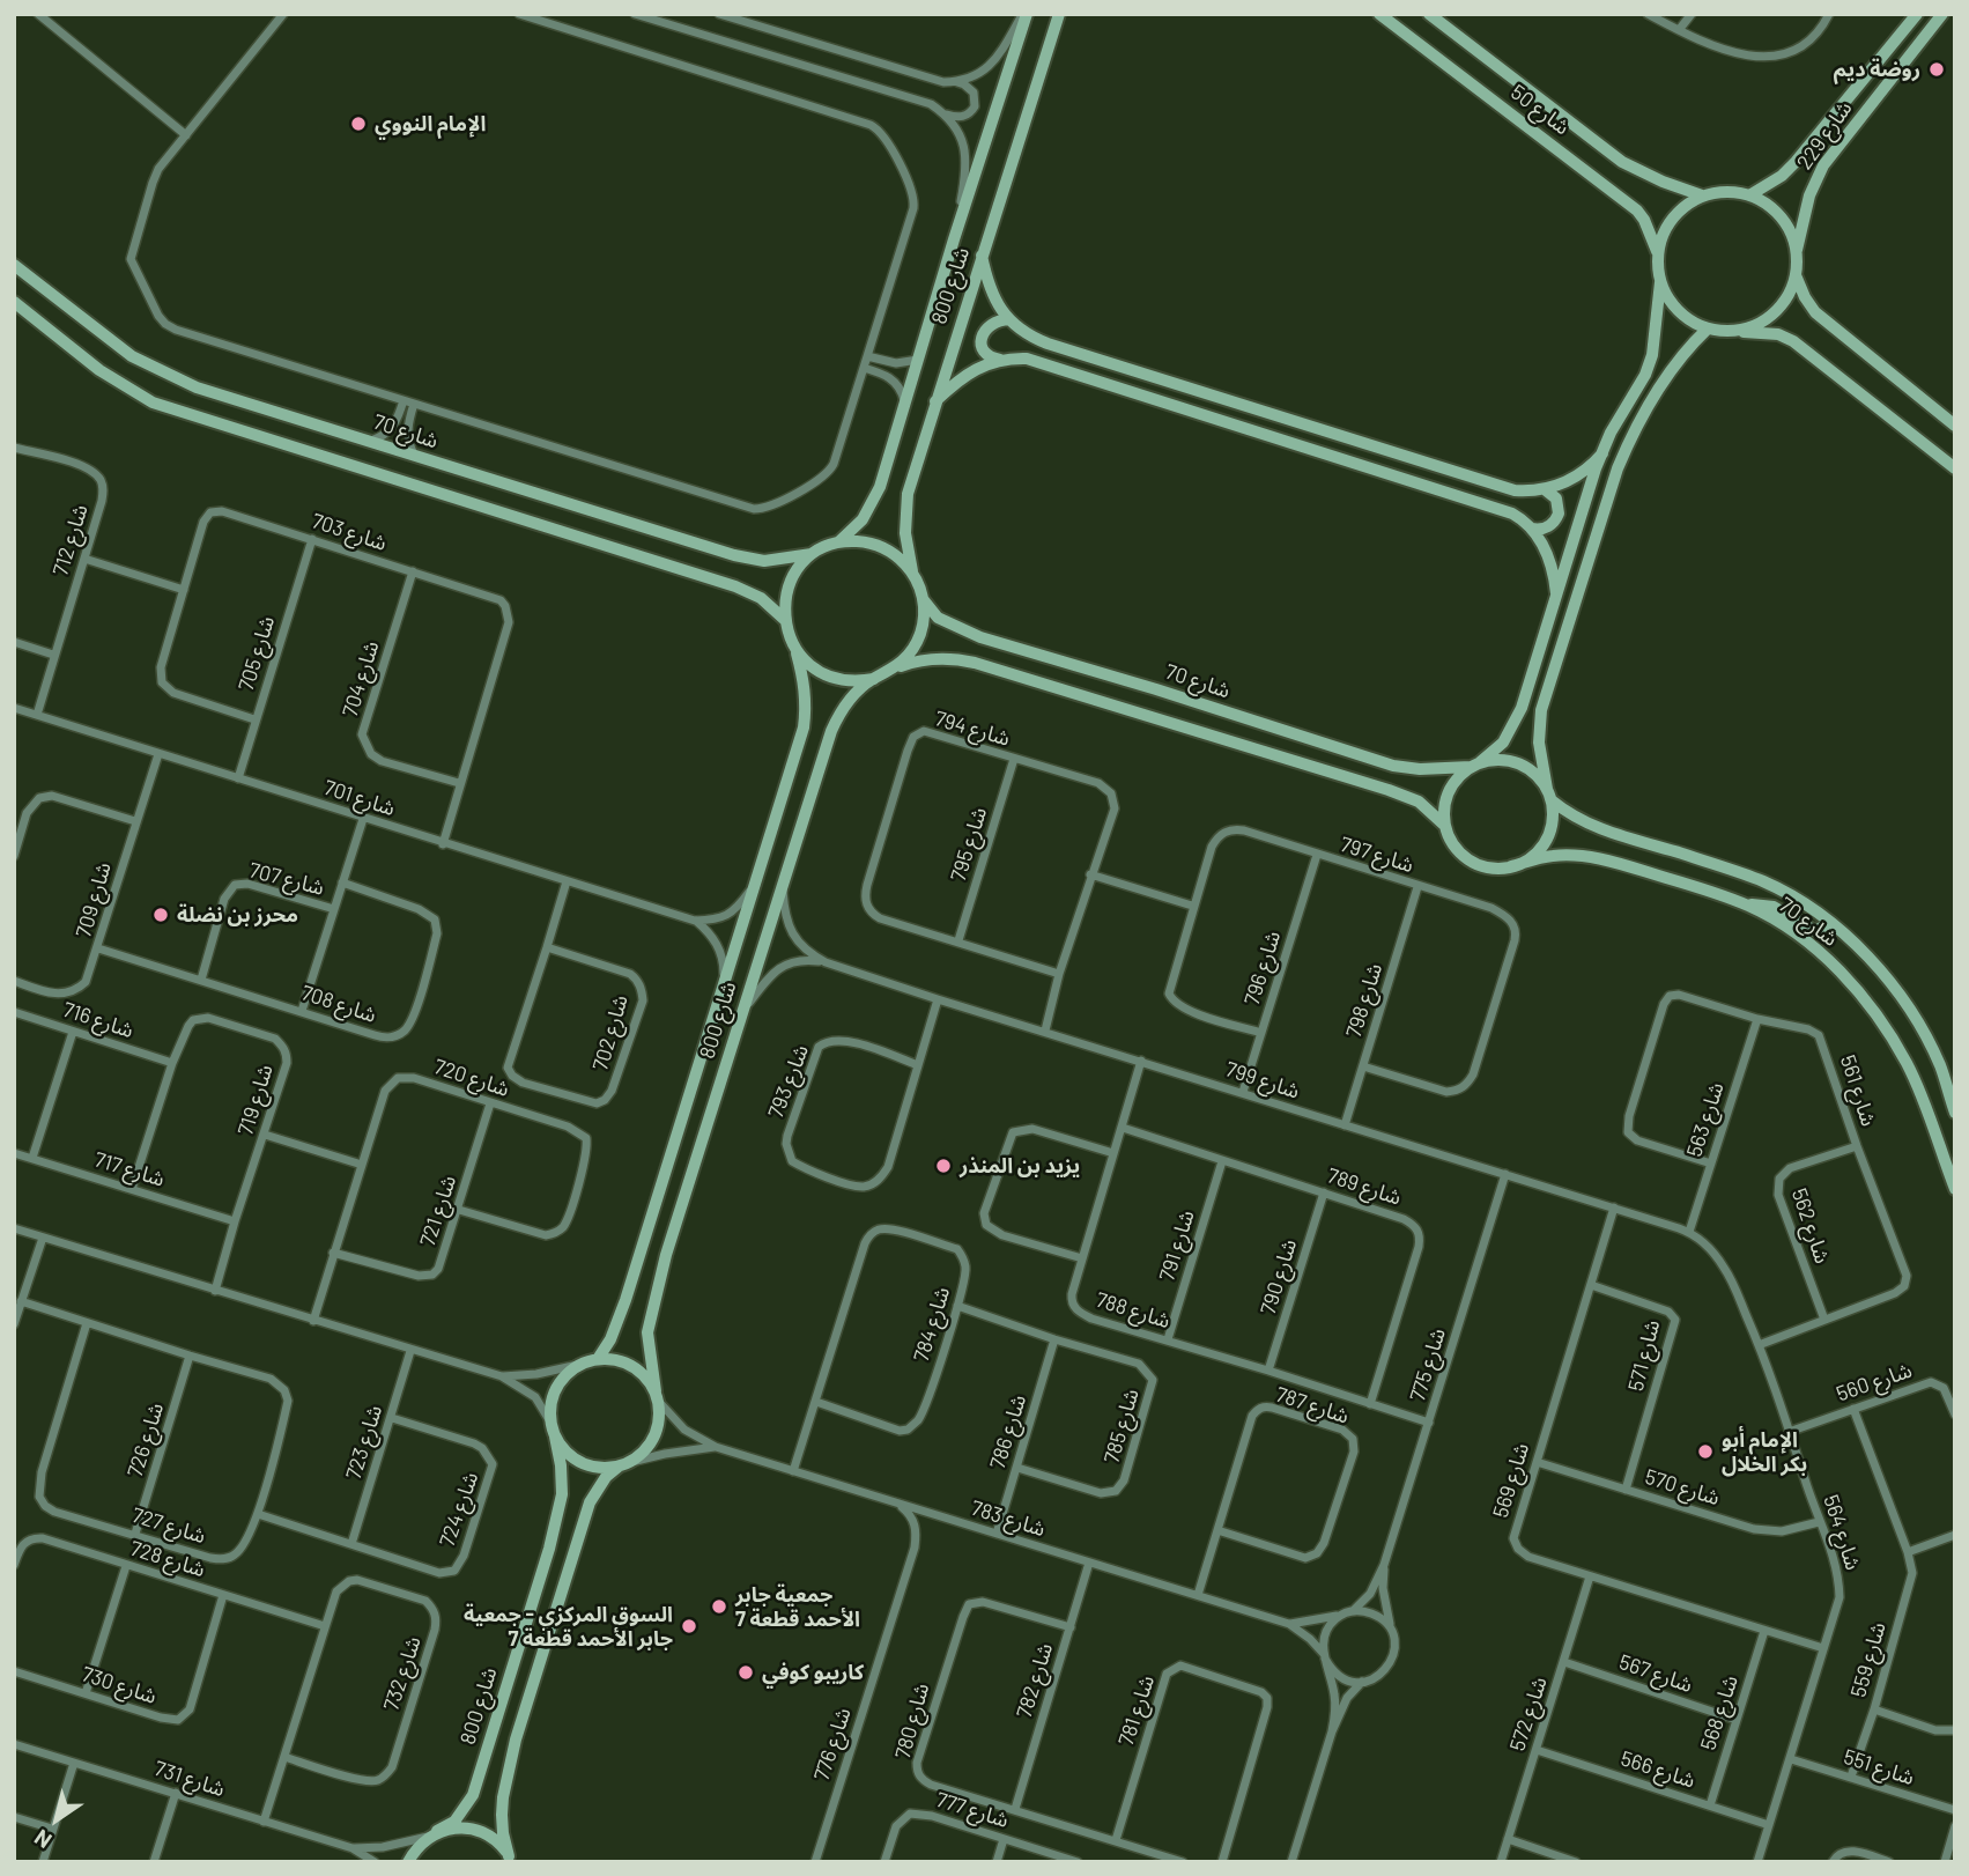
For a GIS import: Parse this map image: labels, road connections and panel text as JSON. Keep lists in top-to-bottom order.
{
  "streets": {
    "main road": [
      "شارع 50",
      "شارع 229",
      "شارع 800",
      "شارع 70"
    ],
    "street": [
      "شارع 703",
      "شارع 712",
      "شارع 705",
      "شارع 704",
      "شارع 794",
      "شارع 701",
      "شارع 795",
      "شارع 797",
      "شارع 707",
      "شارع 709",
      "شارع 796",
      "شارع 798",
      "شارع 708",
      "شارع 716",
      "شارع 702",
      "شارع 720",
      "شارع 799",
      "شارع 793",
      "شارع 561",
      "شارع 719",
      "شارع 563",
      "شارع 717",
      "شارع 789",
      "شارع 721",
      "شارع 562",
      "شارع 791",
      "شارع 790",
      "شارع 788",
      "شارع 784",
      "شارع 571",
      "شارع 775",
      "شارع 560",
      "شارع 787",
      "شارع 785",
      "شارع 786",
      "شارع 726",
      "شارع 723",
      "شارع 569",
      "شارع 570",
      "شارع 724",
      "شارع 783",
      "شارع 727",
      "شارع 564",
      "شارع 728",
      "شارع 559",
      "شارع 732",
      "شارع 567",
      "شارع 782",
      "شارع 730",
      "شارع 781",
      "شارع 568",
      "شارع 572",
      "شارع 780",
      "شارع 776",
      "شارع 551",
      "شارع 566",
      "شارع 731",
      "شارع 777"
    ]
  },
  "crossings": [
    ["شارع 50", "شارع 229"],
    ["شارع 800", "شارع 70"],
    ["شارع 800", "شارع 701"],
    ["شارع 800", "شارع 799"],
    ["شارع 800", "شارع 783"],
    ["شارع 800", "شارع 731"],
    ["شارع 703", "شارع 705"],
    ["شارع 703", "شارع 704"],
    ["شارع 703", "شارع 701"],
    ["شارع 712", "شارع 701"],
    ["شارع 705", "شارع 701"],
    ["شارع 794", "شارع 795"],
    ["شارع 794", "شارع 799"],
    ["شارع 701", "شارع 709"],
    ["شارع 701", "شارع 702"],
    ["شارع 797", "شارع 796"],
    ["شارع 797", "شارع 798"],
    ["شارع 707", "شارع 708"],
    ["شارع 709", "شارع 708"],
    ["شارع 796", "شارع 799"],
    ["شارع 798", "شارع 799"],
    ["شارع 716", "شارع 719"],
    ["شارع 720", "شارع 721"],
    ["شارع 799", "شارع 793"],
    ["شارع 799", "شارع 563"],
    ["شارع 799", "شارع 788"],
    ["شارع 799", "شارع 775"],
    ["شارع 799", "شارع 569"],
    ["شارع 799", "شارع 564"],
    ["شارع 561", "شارع 563"],
    ["شارع 561", "شارع 562"],
    ["شارع 561", "شارع 564"],
    ["شارع 719", "شارع 717"],
    ["شارع 563", "شارع 564"],
    ["شارع 789", "شارع 791"],
    ["شارع 789", "شارع 790"],
    ["شارع 789", "شارع 788"],
    ["شارع 791", "شارع 788"],
    ["شارع 790", "شارع 788"],
    ["شارع 788", "شارع 775"],
    ["شارع 784", "شارع 785"],
    ["شارع 784", "شارع 783"],
    ["شارع 571", "شارع 569"],
    ["شارع 571", "شارع 570"],
    ["شارع 775", "شارع 783"],
    ["شارع 560", "شارع 564"],
    ["شارع 560", "شارع 559"],
    ["شارع 787", "شارع 783"],
    ["شارع 785", "شارع 786"],
    ["شارع 786", "شارع 783"],
    ["شارع 726", "شارع 727"],
    ["شارع 723", "شارع 724"],
    ["شارع 569", "شارع 570"],
    ["شارع 569", "شارع 564"],
    ["شارع 569", "شارع 568"],
    ["شارع 569", "شارع 572"],
    ["شارع 570", "شارع 564"],
    ["شارع 724", "شارع 727"],
    ["شارع 783", "شارع 782"],
    ["شارع 783", "شارع 776"],
    ["شارع 564", "شارع 551"],
    ["شارع 564", "شارع 566"],
    ["شارع 728", "شارع 732"],
    ["شارع 728", "شارع 730"],
    ["شارع 559", "شارع 551"],
    ["شارع 732", "شارع 731"],
    ["شارع 567", "شارع 568"],
    ["شارع 567", "شارع 572"],
    ["شارع 782", "شارع 780"],
    ["شارع 781", "شارع 780"],
    ["شارع 568", "شارع 566"],
    ["شارع 572", "شارع 566"]
  ],
  "places": [
    "روضة ديم",
    "الإمام النووي",
    "محرز بن نضلة",
    "يزيد بن المنذر",
    "الإمام أبو بكر الخلال",
    "جمعية جابر الأحمد قطعة 7",
    "السوق المركزي - جمعية جابر الأحمد قطعة 7",
    "كاريبو كوفي"
  ],
  "north": "bottom left"
}
